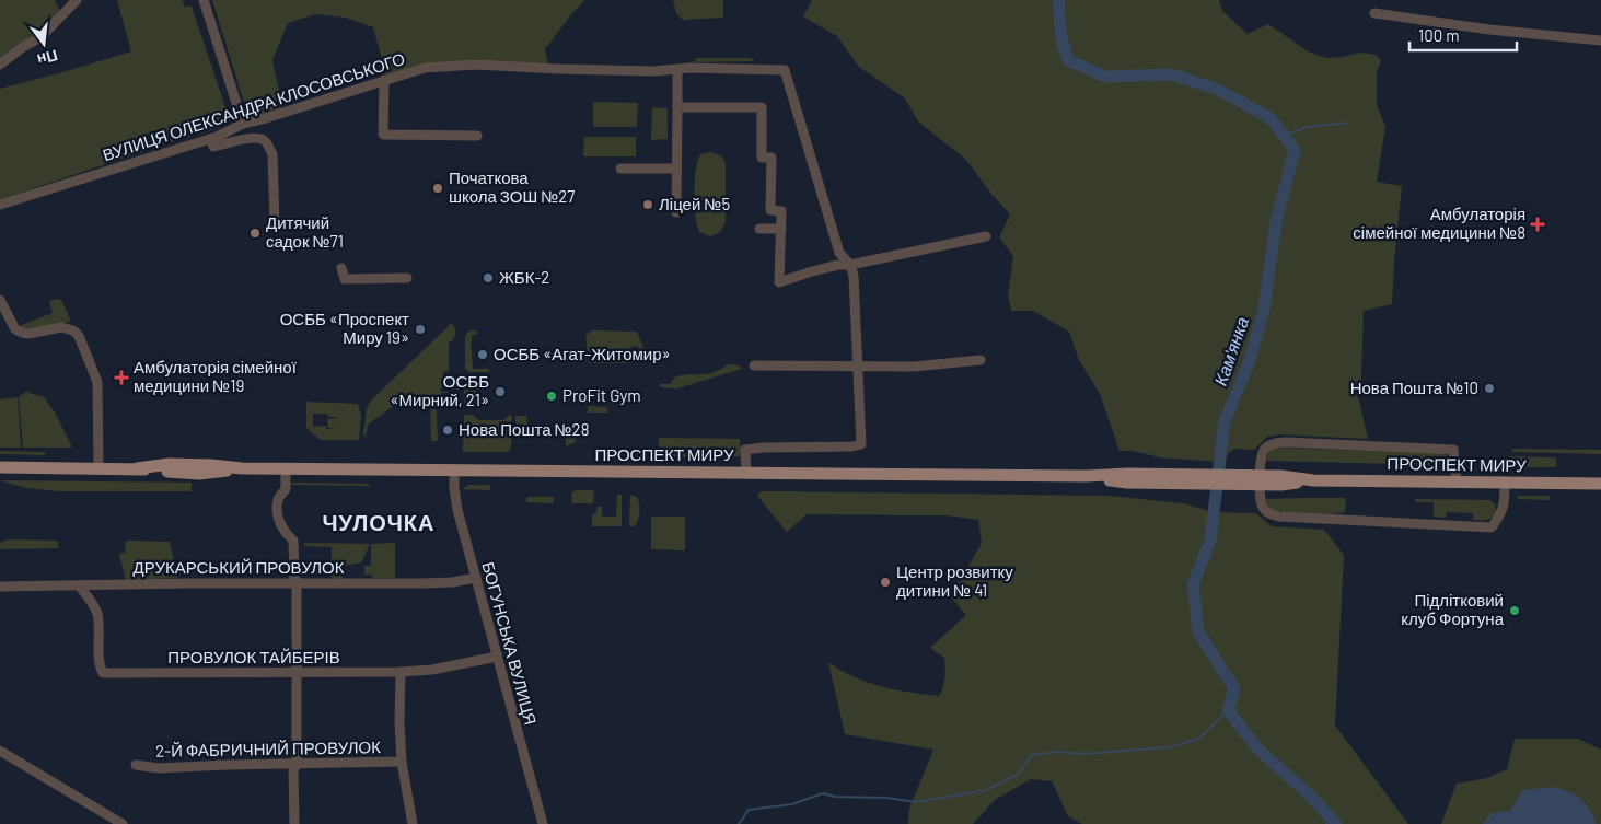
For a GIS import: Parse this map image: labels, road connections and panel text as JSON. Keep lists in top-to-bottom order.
{
  "streets": {
    "main road": ["ПРОСПЕКТ МИРУ"],
    "street": [
      "ВУЛИЦЯ ОЛЕКСАНДРА КЛОСОВСЬКОГО",
      "ДРУКАРСЬКИЙ ПРОВУЛОК",
      "БОГУНСЬКА ВУЛИЦЯ",
      "ПРОВУЛОК ТАЙБЕРІВ",
      "2-Й ФАБРИЧНИЙ ПРОВУЛОК"
    ]
  },
  "crossings": [
    ["ПРОСПЕКТ МИРУ", "БОГУНСЬКА ВУЛИЦЯ"],
    ["ДРУКАРСЬКИЙ ПРОВУЛОК", "БОГУНСЬКА ВУЛИЦЯ"],
    ["ДРУКАРСЬКИЙ ПРОВУЛОК", "ПРОВУЛОК ТАЙБЕРІВ"],
    ["БОГУНСЬКА ВУЛИЦЯ", "ПРОВУЛОК ТАЙБЕРІВ"]
  ],
  "districts": ["ЧУЛОЧКА"],
  "water": ["Кам'янка"],
  "places": {
    "other": [
      "Початкова школа ЗОШ №27",
      "Ліцей №5",
      "Дитячий садок №71",
      "ЖБК-2",
      "ОСББ «Проспект Миру 19»",
      "ОСББ «Агат-Житомир»",
      "Нова Пошта №10",
      "ОСББ «Мирний, 21»",
      "ProFit Gym",
      "Нова Пошта №28",
      "Центр розвитку дитини № 41",
      "Підлітковий клуб Фортуна"
    ],
    "health": ["Амбулаторія сімейної медицини №8", "Амбулаторія сімейної медицини №19"]
  },
  "scale_bar": "100 m",
  "north": "bottom"
}
